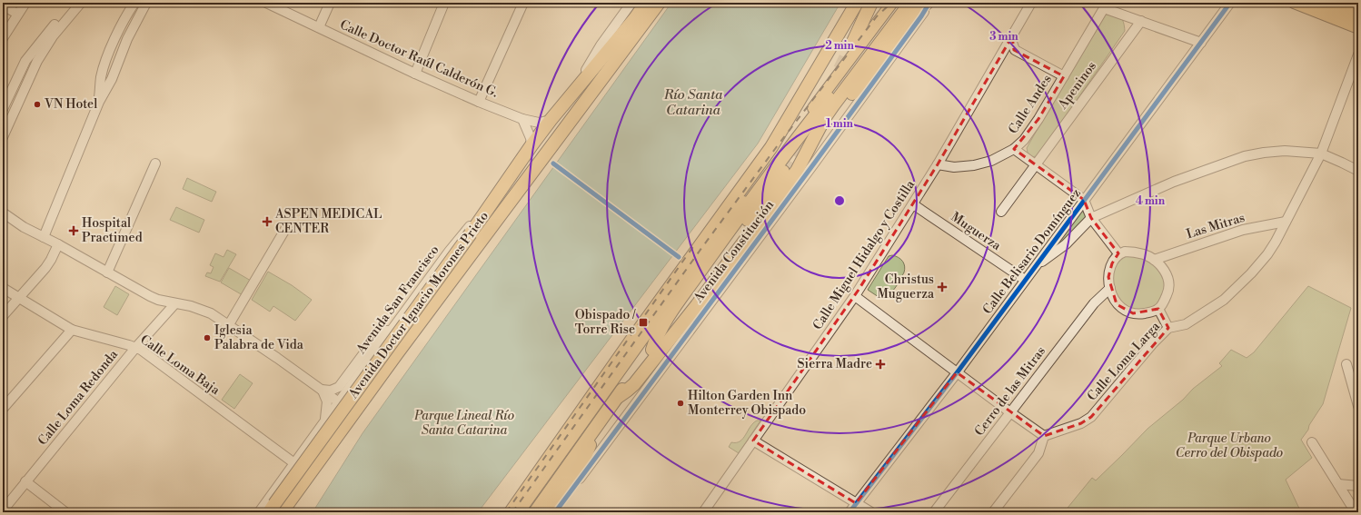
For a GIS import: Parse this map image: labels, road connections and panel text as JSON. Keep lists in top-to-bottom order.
{
  "streets": {
    "highway": ["Avenida Constitución", "Avenida Doctor Ignacio Morones Prieto"],
    "street": [
      "Calle Doctor Raúl Calderón G.",
      "Apeninos",
      "Calle Andes",
      "Las Mitras",
      "Muguerza",
      "Calle Belisario Domínguez",
      "Calle Miguel Hidalgo y Costilla",
      "Avenida San Francisco",
      "Calle Loma Larga",
      "Calle Loma Baja",
      "Cerro de las Mitras",
      "Calle Loma Redonda"
    ]
  },
  "crossings": [
    ["Calle Doctor Raúl Calderón G.", "Avenida Doctor Ignacio Morones Prieto"],
    ["Calle Andes", "Calle Miguel Hidalgo y Costilla"],
    ["Las Mitras", "Calle Loma Larga"],
    ["Las Mitras", "Cerro de las Mitras"],
    ["Muguerza", "Calle Belisario Domínguez"],
    ["Muguerza", "Calle Miguel Hidalgo y Costilla"],
    ["Avenida San Francisco", "Avenida Doctor Ignacio Morones Prieto"],
    ["Avenida Doctor Ignacio Morones Prieto", "Calle Loma Baja"],
    ["Calle Loma Baja", "Calle Loma Redonda"]
  ],
  "water": ["Río Santa Catarina"],
  "parks": ["Parque Lineal Río Santa Catarina", "Parque Urbano Cerro del Obispado"],
  "places": {
    "other": ["VN Hotel", "Iglesia Palabra de Vida", "Hilton Garden Inn Monterrey Obispado"],
    "health": [
      "ASPEN MEDICAL CENTER",
      "Hospital Practimed",
      "Christus Muguerza",
      "Sierra Madre"
    ],
    "transit": ["Obispado / Torre Rise"]
  },
  "rings": [
    "3 min",
    "2 min",
    "1 min",
    "4 min"
  ]
}
